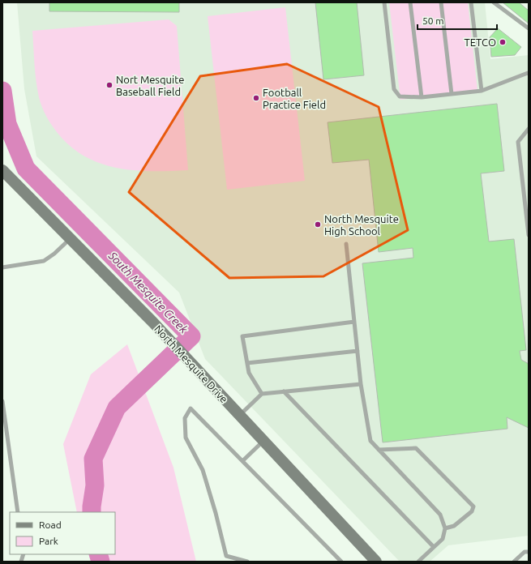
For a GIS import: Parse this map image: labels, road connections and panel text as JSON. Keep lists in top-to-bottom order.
{
  "streets": {
    "street": ["North Mesquite Drive"]
  },
  "water": ["South Mesquite Creek"],
  "places": [
    "TETCO",
    "Nort Mesquite Baseball Field",
    "Football Practice Field",
    "North Mesquite High School"
  ],
  "legend": ["Road", "Park"],
  "scale_bar": "50 m"
}
